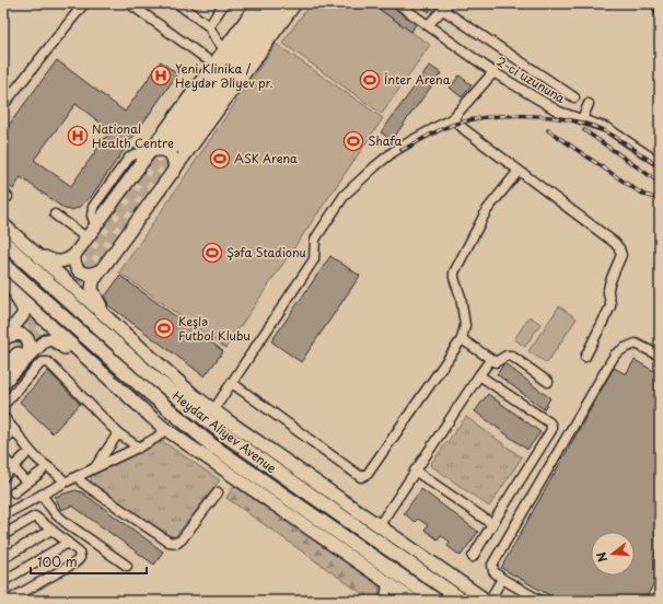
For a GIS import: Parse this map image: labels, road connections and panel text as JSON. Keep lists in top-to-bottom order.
{
  "streets": {
    "highway": ["Heydar Aliyev Avenue"],
    "street": ["2-ci uzununa"]
  },
  "places": {
    "hospital": ["Yeni Klinika / Heydər Əliyev pr.", "National Health Centre"],
    "sports": [
      "İnter Arena",
      "Shafa",
      "ASK Arena",
      "Şəfa Stadionu",
      "Keşlə Futbol Klubu"
    ]
  },
  "scale_bar": "100 m",
  "north": "left"
}
